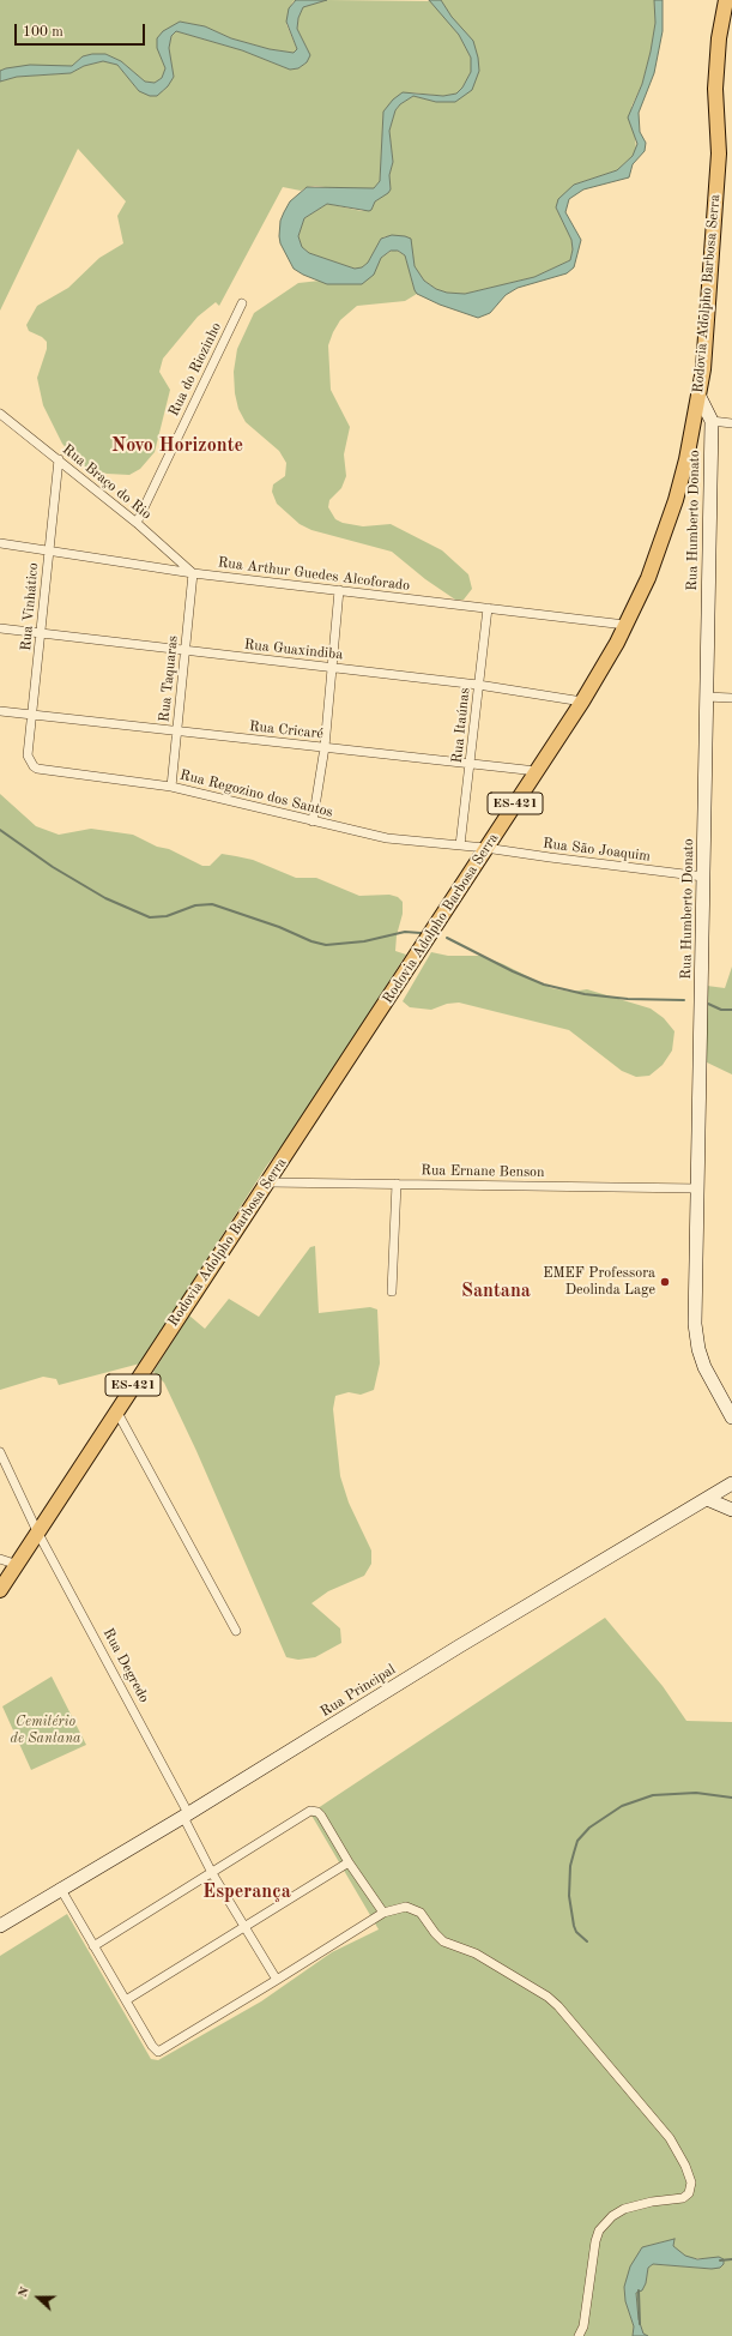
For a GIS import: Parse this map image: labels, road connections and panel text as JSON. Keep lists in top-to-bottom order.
{
  "streets": {
    "main road": [
      "Rodovia Adolpho Barbosa Serra",
      "Rua Humberto Donato",
      "ES-421",
      "Rua Principal"
    ],
    "street": [
      "Rua do Riozinho",
      "Rua Braço do Rio",
      "Rua Arthur Guedes Alcoforado",
      "Rua Vinhático",
      "Rua Guaxindiba",
      "Rua Taquaras",
      "Rua Itaúnas",
      "Rua Cricaré",
      "Rua Regozino dos Santos",
      "Rua São Joaquim",
      "Rua Ernane Benson",
      "Rua Degredo"
    ]
  },
  "crossings": [
    ["Rodovia Adolpho Barbosa Serra", "Rua Humberto Donato"],
    ["Rodovia Adolpho Barbosa Serra", "Rua Arthur Guedes Alcoforado"],
    ["Rodovia Adolpho Barbosa Serra", "Rua Guaxindiba"],
    ["Rodovia Adolpho Barbosa Serra", "Rua Cricaré"],
    ["Rodovia Adolpho Barbosa Serra", "Rua Regozino dos Santos"],
    ["Rodovia Adolpho Barbosa Serra", "Rua São Joaquim"],
    ["Rodovia Adolpho Barbosa Serra", "Rua Ernane Benson"],
    ["Rodovia Adolpho Barbosa Serra", "Rua Degredo"],
    ["Rua do Riozinho", "Rua Braço do Rio"],
    ["Rua Braço do Rio", "Rua Arthur Guedes Alcoforado"],
    ["Rua Braço do Rio", "Rua Vinhático"],
    ["Rua Braço do Rio", "Rua Taquaras"],
    ["Rua Humberto Donato", "Rua São Joaquim"],
    ["Rua Humberto Donato", "Rua Ernane Benson"],
    ["Rua Arthur Guedes Alcoforado", "Rua Vinhático"],
    ["Rua Arthur Guedes Alcoforado", "Rua Taquaras"],
    ["Rua Arthur Guedes Alcoforado", "Rua Itaúnas"],
    ["Rua Vinhático", "Rua Guaxindiba"],
    ["Rua Vinhático", "Rua Cricaré"],
    ["Rua Vinhático", "Rua Regozino dos Santos"],
    ["Rua Guaxindiba", "Rua Taquaras"],
    ["Rua Guaxindiba", "Rua Itaúnas"],
    ["Rua Taquaras", "Rua Cricaré"],
    ["Rua Taquaras", "Rua Regozino dos Santos"],
    ["Rua Itaúnas", "Rua Cricaré"],
    ["Rua Itaúnas", "Rua Regozino dos Santos"],
    ["Rua Regozino dos Santos", "Rua São Joaquim"],
    ["Rua Degredo", "Rua Principal"]
  ],
  "districts": ["Novo Horizonte", "Santana", "Esperança"],
  "parks": ["Cemitério de Santana"],
  "places": ["EMEF Professora Deolinda Lage"],
  "scale_bar": "100 m",
  "north": "left"
}
